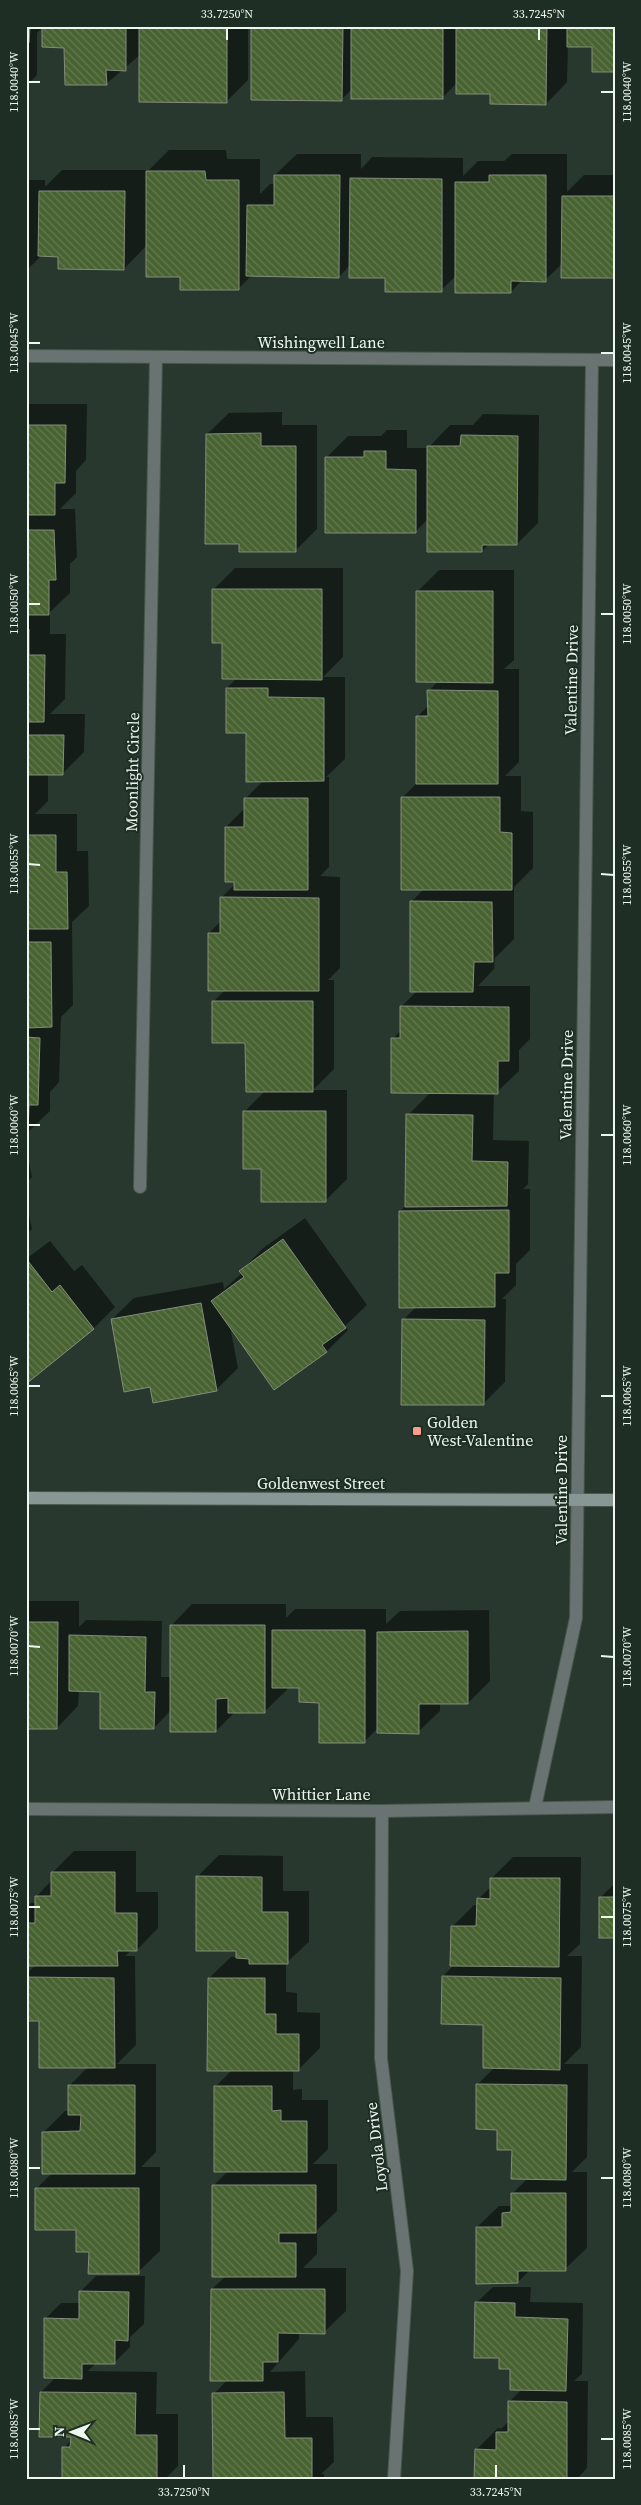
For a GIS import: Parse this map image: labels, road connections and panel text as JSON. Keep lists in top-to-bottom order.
{
  "streets": {
    "main road": ["Goldenwest Street"],
    "street": [
      "Wishingwell Lane",
      "Valentine Drive",
      "Moonlight Circle",
      "Whittier Lane",
      "Loyola Drive"
    ]
  },
  "crossings": [
    ["Wishingwell Lane", "Valentine Drive"],
    ["Wishingwell Lane", "Moonlight Circle"],
    ["Valentine Drive", "Goldenwest Street"],
    ["Valentine Drive", "Whittier Lane"],
    ["Whittier Lane", "Loyola Drive"]
  ],
  "places": {
    "transit": ["Golden West-Valentine"]
  },
  "north": "left",
  "coordinates": [
    "33.7250°N",
    "33.7245°N",
    "118.0040°W",
    "118.0045°W",
    "118.0050°W",
    "118.0055°W",
    "118.0060°W",
    "118.0065°W",
    "118.0070°W",
    "118.0075°W",
    "118.0080°W",
    "118.0085°W"
  ]
}
